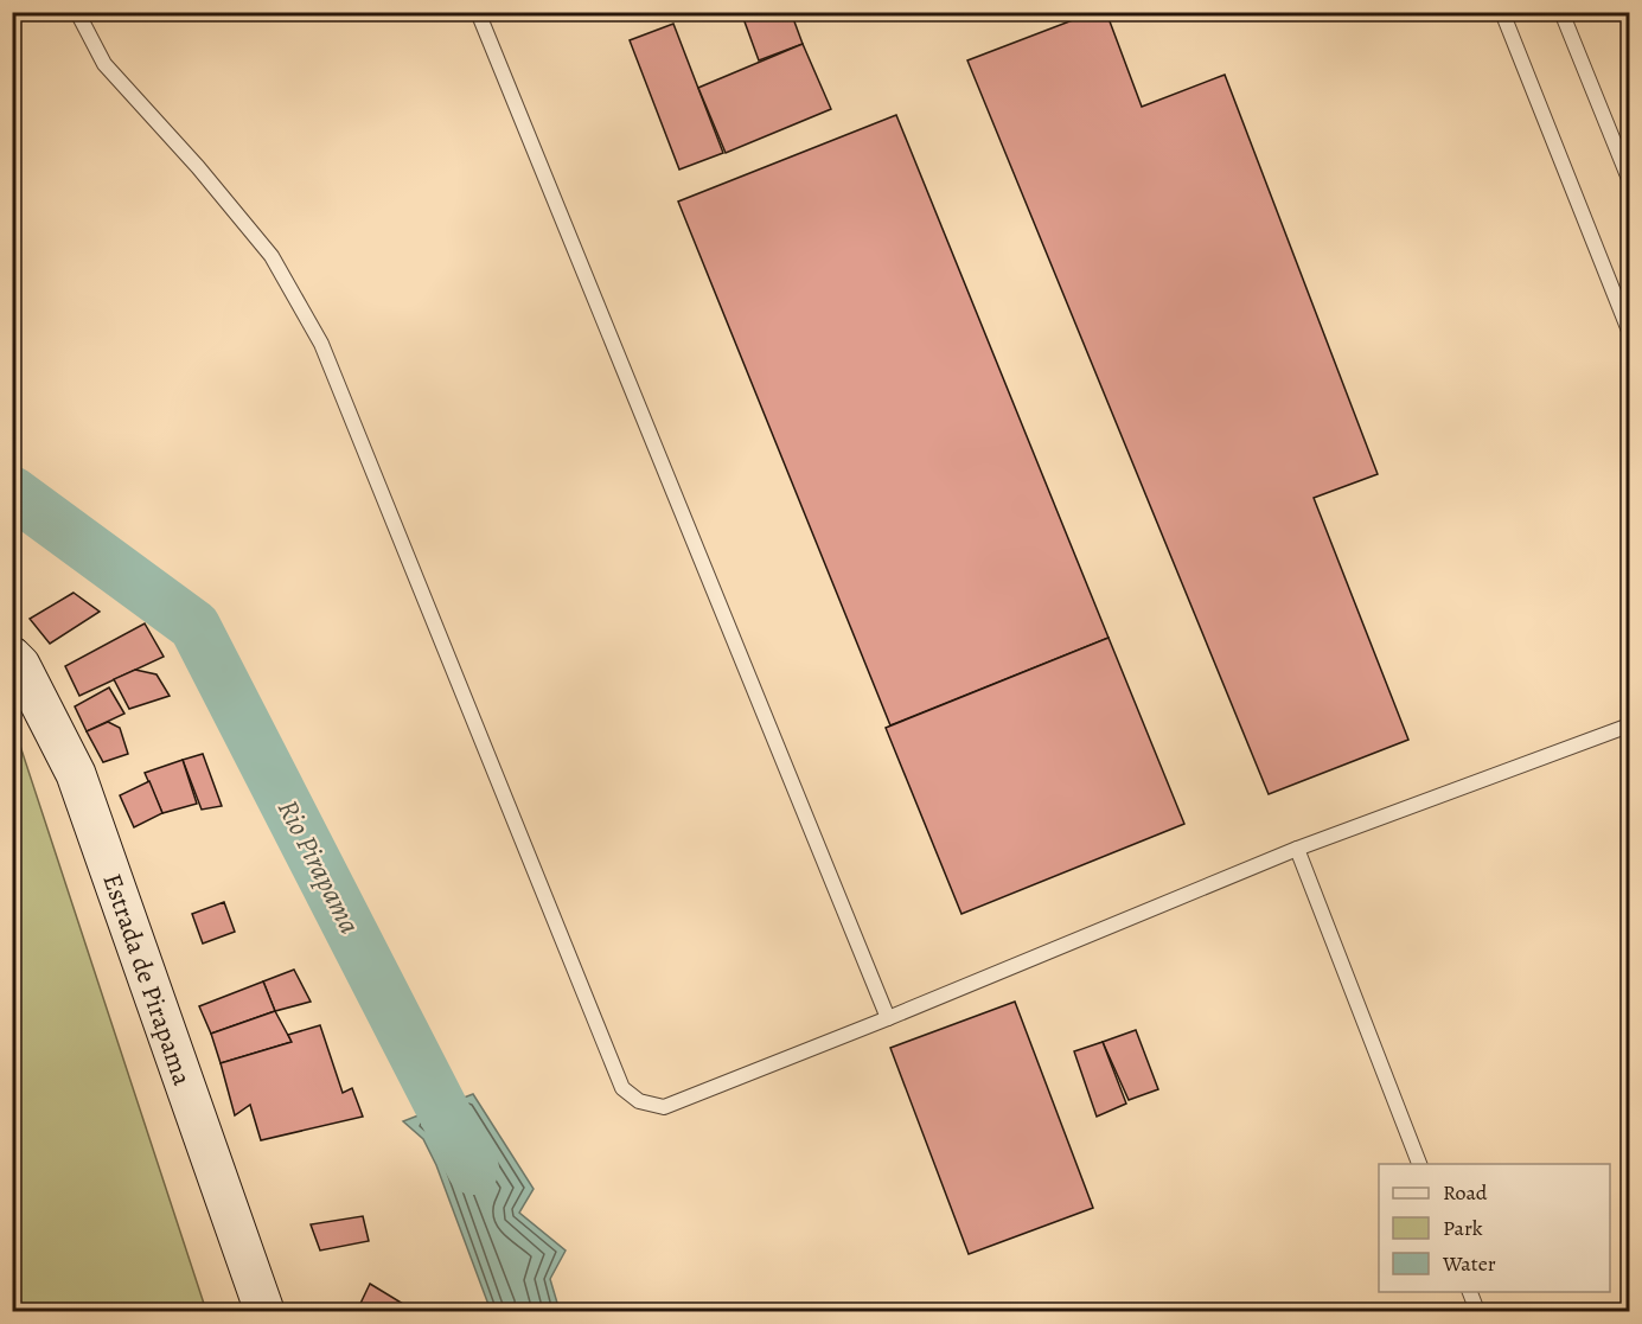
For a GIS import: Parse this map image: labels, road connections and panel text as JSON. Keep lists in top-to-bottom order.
{
  "streets": {
    "main road": ["Estrada de Pirapama"]
  },
  "water": ["Rio Pirapama"],
  "legend": ["Road", "Park", "Water"]
}
